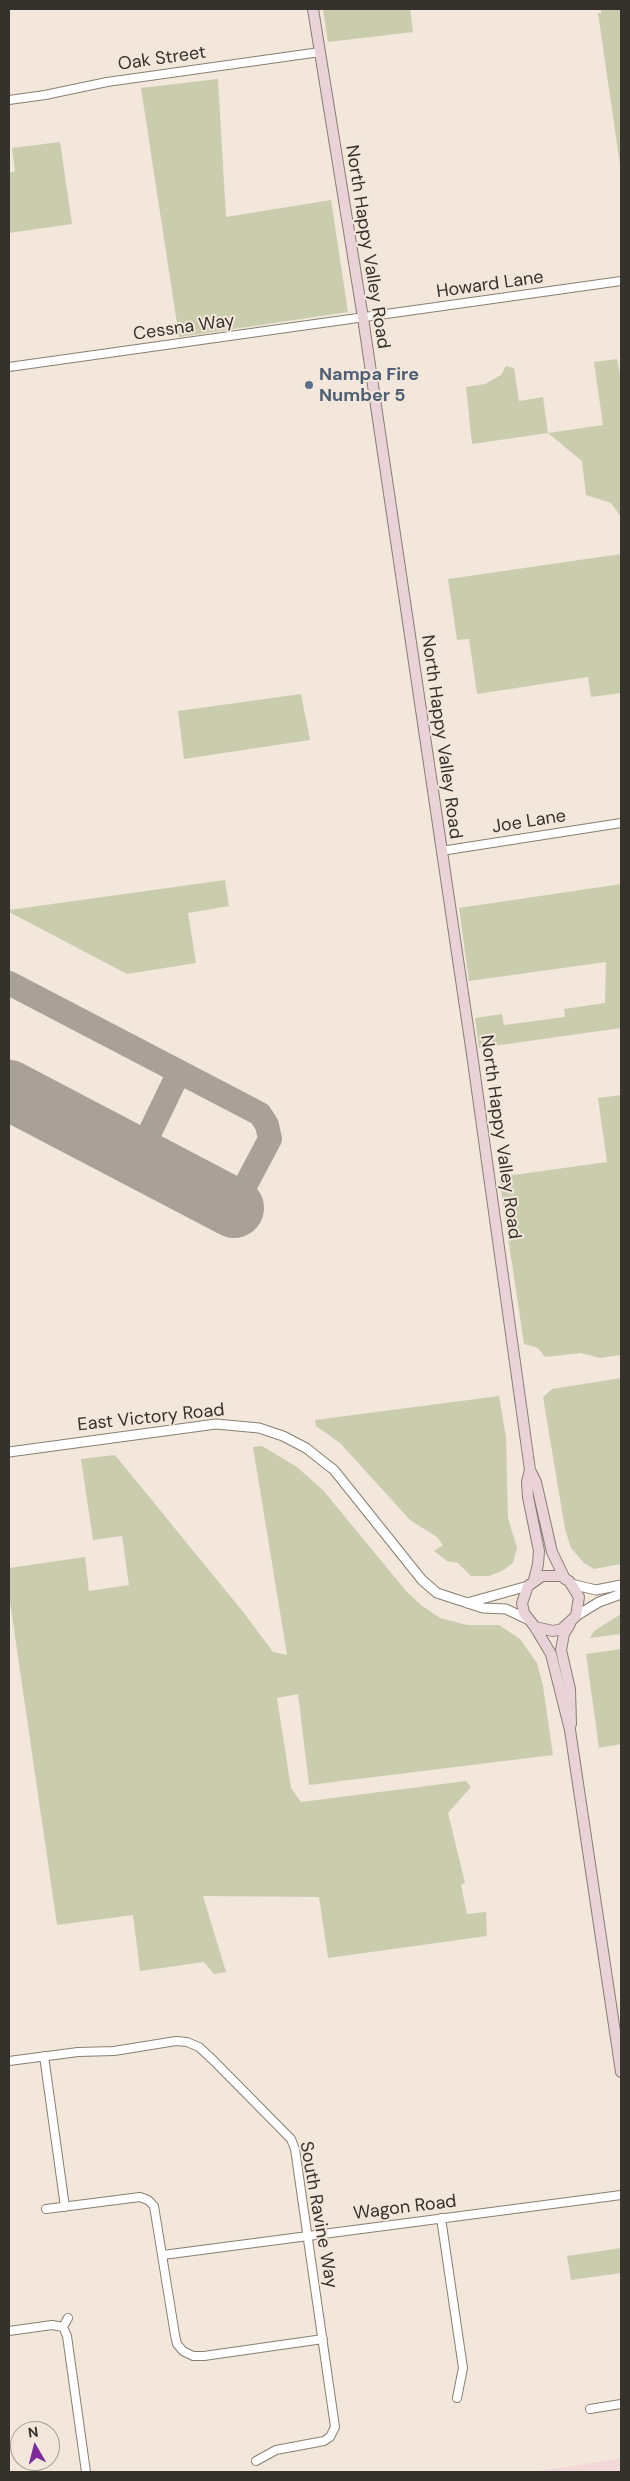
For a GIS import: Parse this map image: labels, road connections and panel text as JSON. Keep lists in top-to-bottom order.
{
  "streets": {
    "main road": ["North Happy Valley Road"],
    "street": [
      "Oak Street",
      "Howard Lane",
      "Cessna Way",
      "Joe Lane",
      "East Victory Road",
      "Wagon Road",
      "South Ravine Way"
    ]
  },
  "crossings": [
    ["Oak Street", "North Happy Valley Road"],
    ["North Happy Valley Road", "Howard Lane"],
    ["North Happy Valley Road", "Cessna Way"],
    ["North Happy Valley Road", "Joe Lane"],
    ["North Happy Valley Road", "East Victory Road"],
    ["Howard Lane", "Cessna Way"],
    ["Wagon Road", "South Ravine Way"]
  ],
  "places": ["Nampa Fire Number 5"],
  "north": "top"
}
